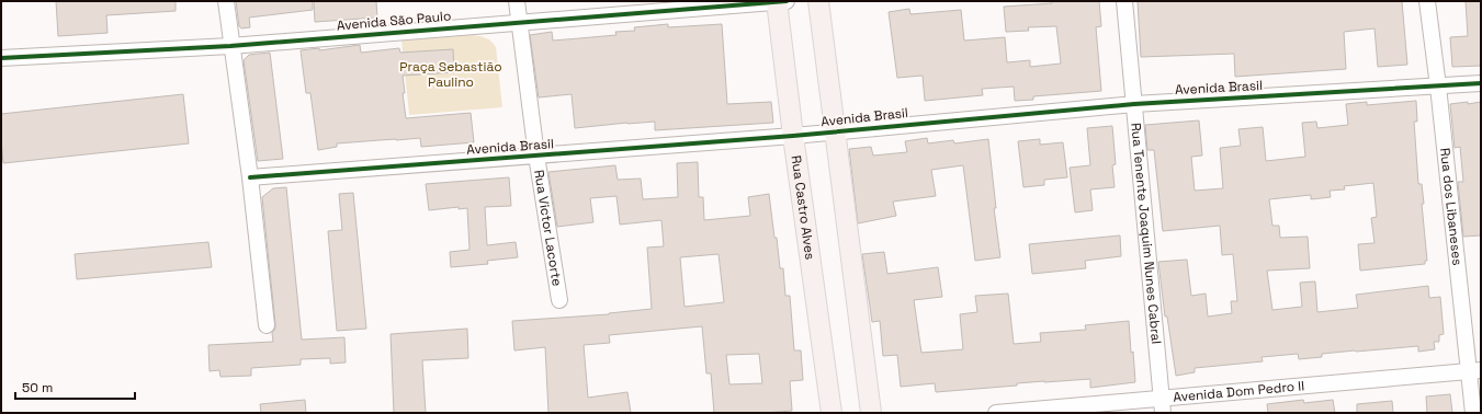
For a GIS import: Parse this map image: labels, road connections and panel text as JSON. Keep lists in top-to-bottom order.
{
  "streets": {
    "main road": ["Rua Castro Alves"],
    "street": [
      "Avenida São Paulo",
      "Avenida Brasil",
      "Rua dos Libaneses",
      "Rua Victor Lacorte",
      "Rua Tenente Joaquim Nunes Cabral",
      "Avenida Dom Pedro II"
    ]
  },
  "crossings": [
    ["Avenida São Paulo", "Rua Castro Alves"],
    ["Avenida São Paulo", "Rua Victor Lacorte"],
    ["Avenida Brasil", "Rua Castro Alves"],
    ["Avenida Brasil", "Rua dos Libaneses"],
    ["Avenida Brasil", "Rua Victor Lacorte"],
    ["Avenida Brasil", "Rua Tenente Joaquim Nunes Cabral"],
    ["Rua dos Libaneses", "Avenida Dom Pedro II"],
    ["Rua Tenente Joaquim Nunes Cabral", "Avenida Dom Pedro II"]
  ],
  "parks": ["Praça Sebastião Paulino"],
  "scale_bar": "50 m"
}
